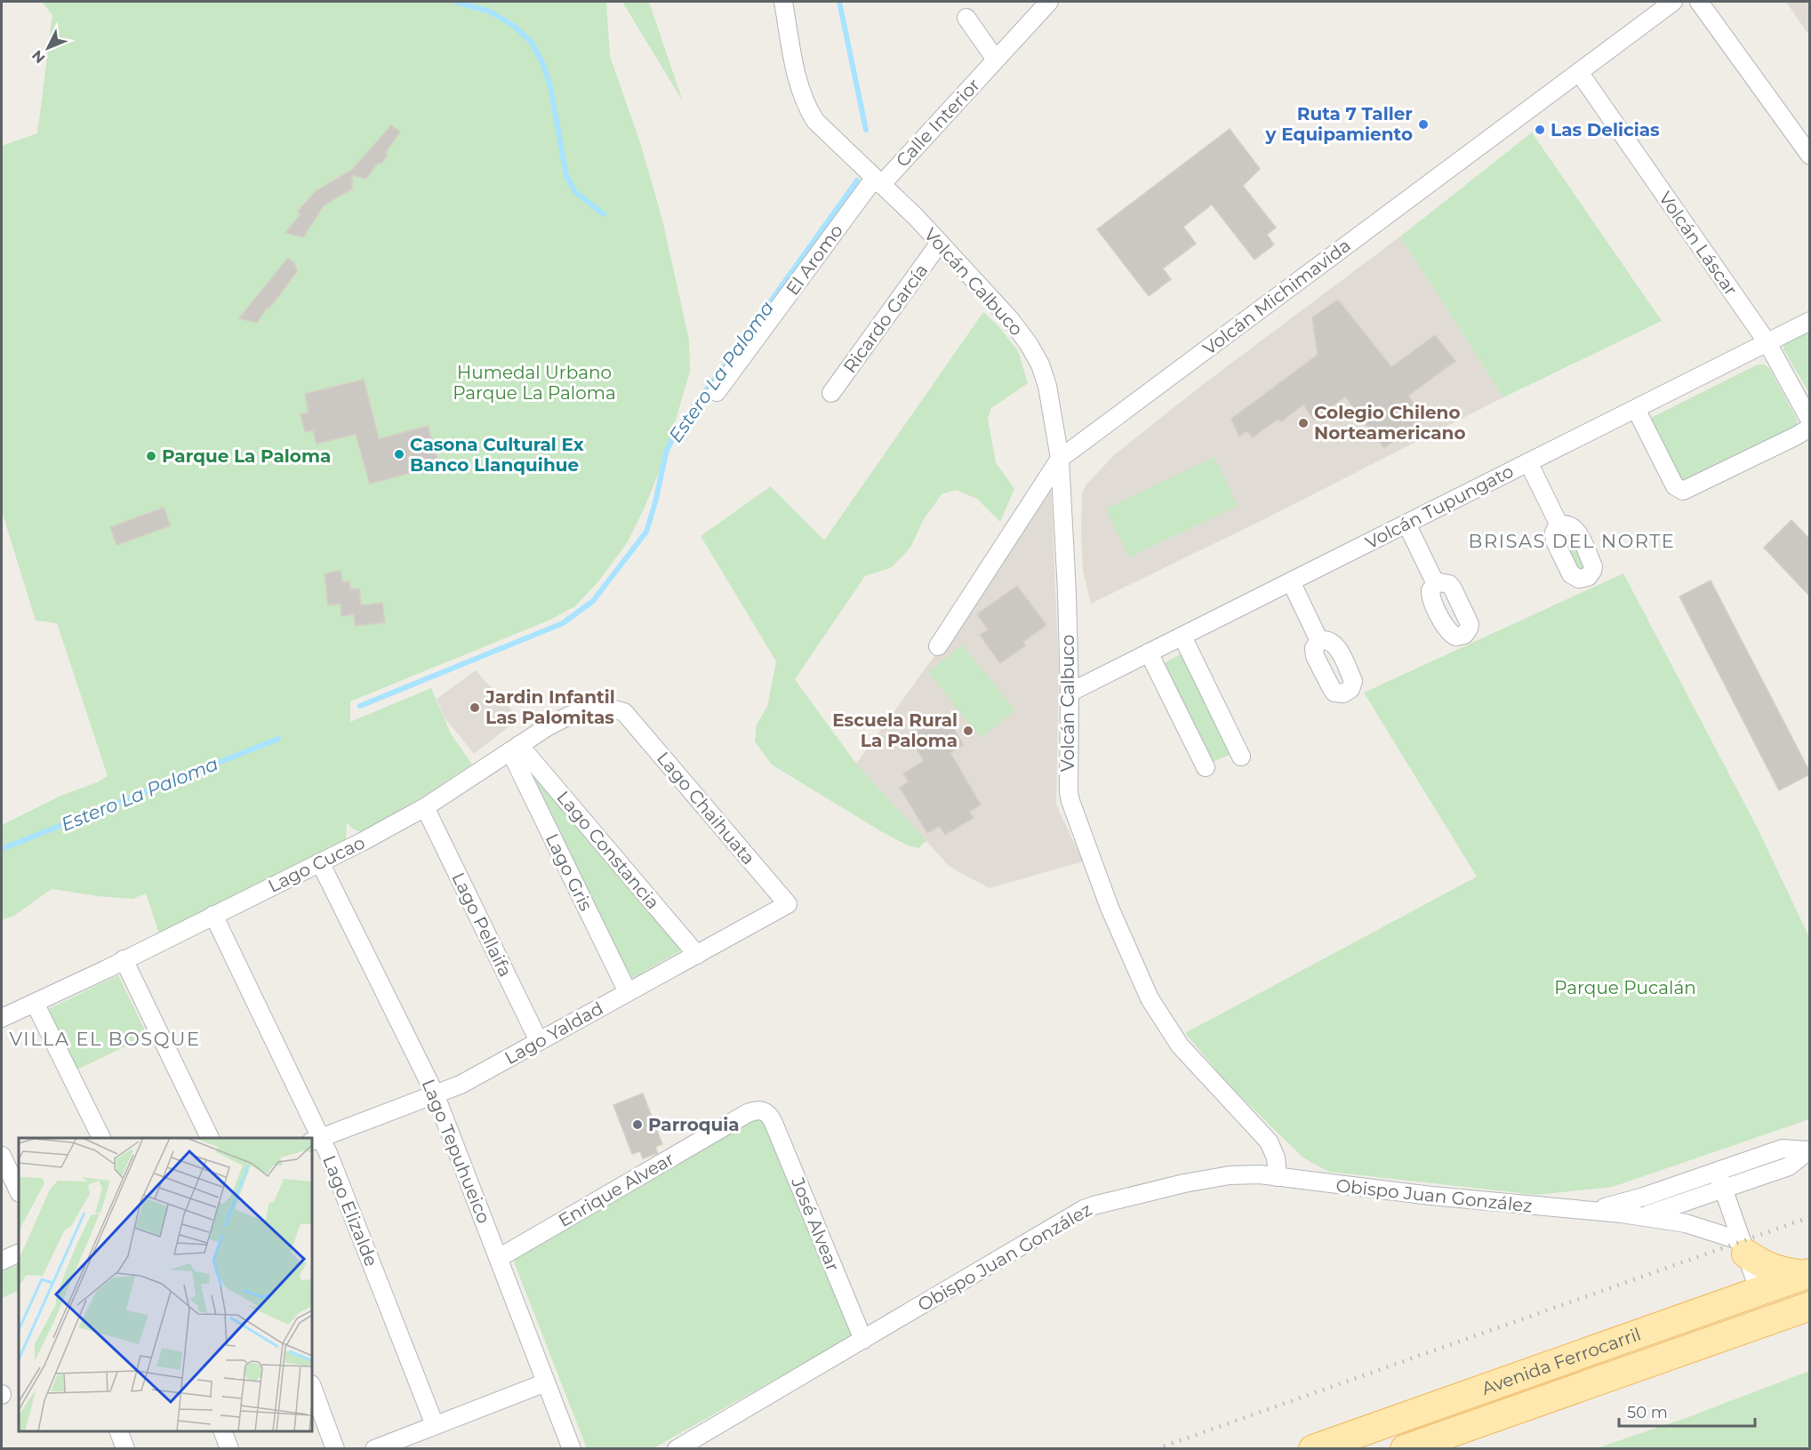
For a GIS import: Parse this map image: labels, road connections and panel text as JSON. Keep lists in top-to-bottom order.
{
  "streets": {
    "main road": ["Avenida Ferrocarril"],
    "street": [
      "Calle Interior",
      "Volcán Láscar",
      "El Aromo",
      "Volcán Calbuco",
      "Volcán Michimavida",
      "Ricardo García",
      "Volcán Tupungato",
      "Lago Chaihuata",
      "Lago Constancia",
      "Lago Cucao",
      "Lago Gris",
      "Lago Pellaifa",
      "Lago Yaldad",
      "Lago Tepuhueico",
      "Enrique Alvear",
      "Obispo Juan González",
      "Lago Elizalde",
      "José Alvear"
    ]
  },
  "crossings": [
    ["Calle Interior", "El Aromo"],
    ["Calle Interior", "Volcán Calbuco"],
    ["Volcán Láscar", "Volcán Michimavida"],
    ["Volcán Láscar", "Volcán Tupungato"],
    ["El Aromo", "Volcán Calbuco"],
    ["Volcán Calbuco", "Volcán Michimavida"],
    ["Volcán Calbuco", "Ricardo García"],
    ["Volcán Calbuco", "Volcán Tupungato"],
    ["Volcán Calbuco", "Obispo Juan González"],
    ["Lago Chaihuata", "Lago Cucao"],
    ["Lago Chaihuata", "Lago Yaldad"],
    ["Lago Constancia", "Lago Cucao"],
    ["Lago Constancia", "Lago Gris"],
    ["Lago Constancia", "Lago Yaldad"],
    ["Lago Cucao", "Lago Gris"],
    ["Lago Cucao", "Lago Pellaifa"],
    ["Lago Cucao", "Lago Tepuhueico"],
    ["Lago Cucao", "Lago Elizalde"],
    ["Lago Gris", "Lago Yaldad"],
    ["Lago Pellaifa", "Lago Yaldad"],
    ["Lago Yaldad", "Lago Tepuhueico"],
    ["Lago Yaldad", "Lago Elizalde"],
    ["Lago Tepuhueico", "Enrique Alvear"],
    ["Enrique Alvear", "José Alvear"],
    ["Obispo Juan González", "José Alvear"]
  ],
  "districts": ["BRISAS DEL NORTE", "VILLA EL BOSQUE"],
  "water": ["Estero La Paloma"],
  "parks": ["Humedal Urbano Parque La Paloma", "Parque Pucalán"],
  "places": [
    "Ruta 7 Taller y Equipamiento",
    "Las Delicias",
    "Colegio Chileno Norteamericano",
    "Casona Cultural Ex Banco Llanquihue",
    "Parque La Paloma",
    "Jardin Infantil Las Palomitas",
    "Escuela Rural La Paloma",
    "Parroquia"
  ],
  "scale_bar": "50 m",
  "north": "bottom left"
}
